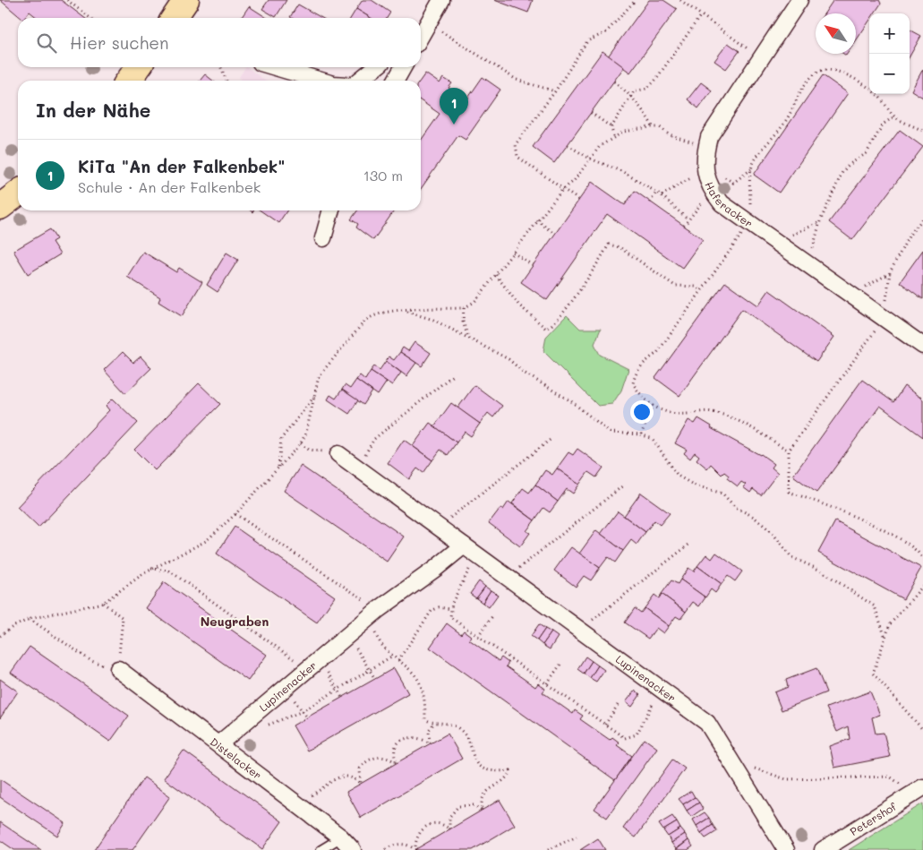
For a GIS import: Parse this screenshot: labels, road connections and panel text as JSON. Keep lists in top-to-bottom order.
{
  "streets": {
    "street": [
      "Haferacker",
      "Lupinenacker",
      "Distelacker",
      "Petershof"
    ]
  },
  "crossings": [
    ["Lupinenacker", "Distelacker"]
  ],
  "districts": ["Neugraben"],
  "north": "top left",
  "page": {
    "map_buttons": ["+", "−"],
    "search": "Hier suchen",
    "heading": "In der Nähe",
    "pins": "1",
    "list": [
      {
        "mark": "1",
        "name": "KiTa \"An der Falkenbek\"",
        "note": "Schule · An der Falkenbek",
        "value": "130 m"
      }
    ]
  }
}
